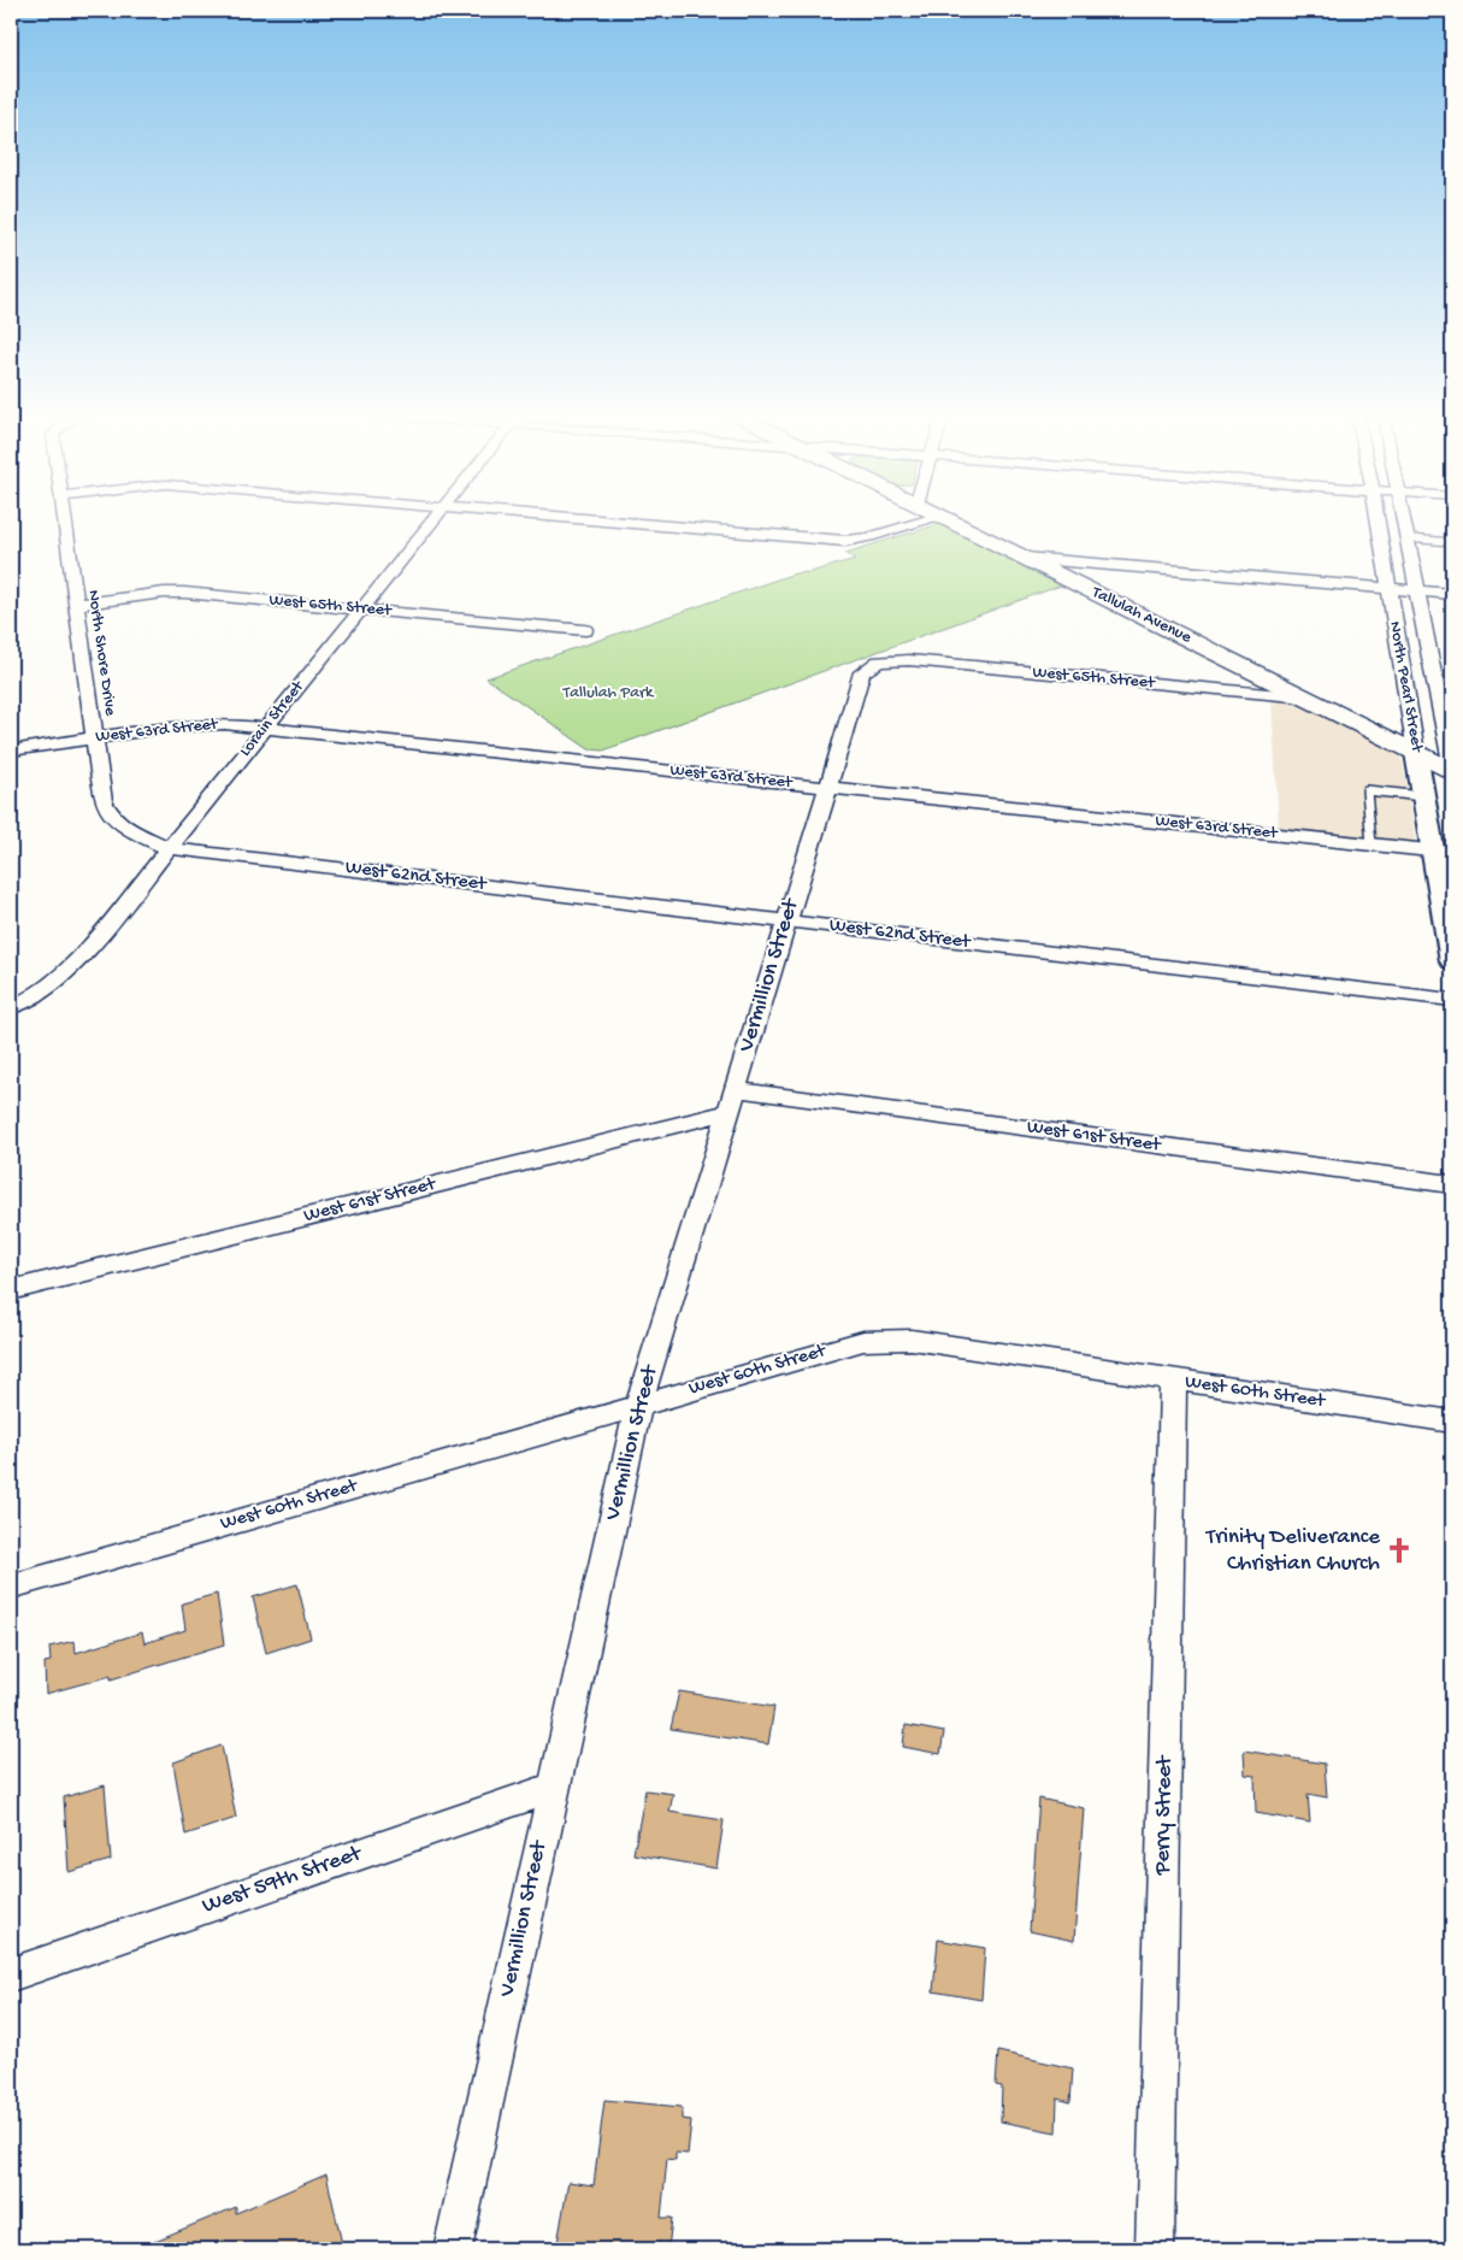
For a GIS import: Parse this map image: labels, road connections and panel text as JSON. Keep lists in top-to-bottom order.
{
  "streets": {
    "main road": ["Tallulah Avenue"],
    "street": [
      "West 65th Street",
      "North Shore Drive",
      "North Pearl Street",
      "Lorain Street",
      "West 63rd Street",
      "West 62nd Street",
      "Vermillion Street",
      "West 61st Street",
      "West 60th Street",
      "Perry Street",
      "West 59th Street"
    ]
  },
  "crossings": [
    ["West 65th Street", "Tallulah Avenue"],
    ["West 65th Street", "North Shore Drive"],
    ["West 65th Street", "Lorain Street"],
    ["West 65th Street", "Vermillion Street"],
    ["Tallulah Avenue", "North Pearl Street"],
    ["North Shore Drive", "Lorain Street"],
    ["North Shore Drive", "West 63rd Street"],
    ["North Shore Drive", "West 62nd Street"],
    ["North Pearl Street", "West 63rd Street"],
    ["Lorain Street", "West 63rd Street"],
    ["Lorain Street", "West 62nd Street"],
    ["West 63rd Street", "Vermillion Street"],
    ["West 62nd Street", "Vermillion Street"],
    ["Vermillion Street", "West 61st Street"],
    ["Vermillion Street", "West 60th Street"],
    ["Vermillion Street", "West 59th Street"],
    ["West 60th Street", "Perry Street"]
  ],
  "parks": ["Tallulah Park"],
  "places": {
    "church": ["Trinity Deliverance Christian Church"]
  }
}
